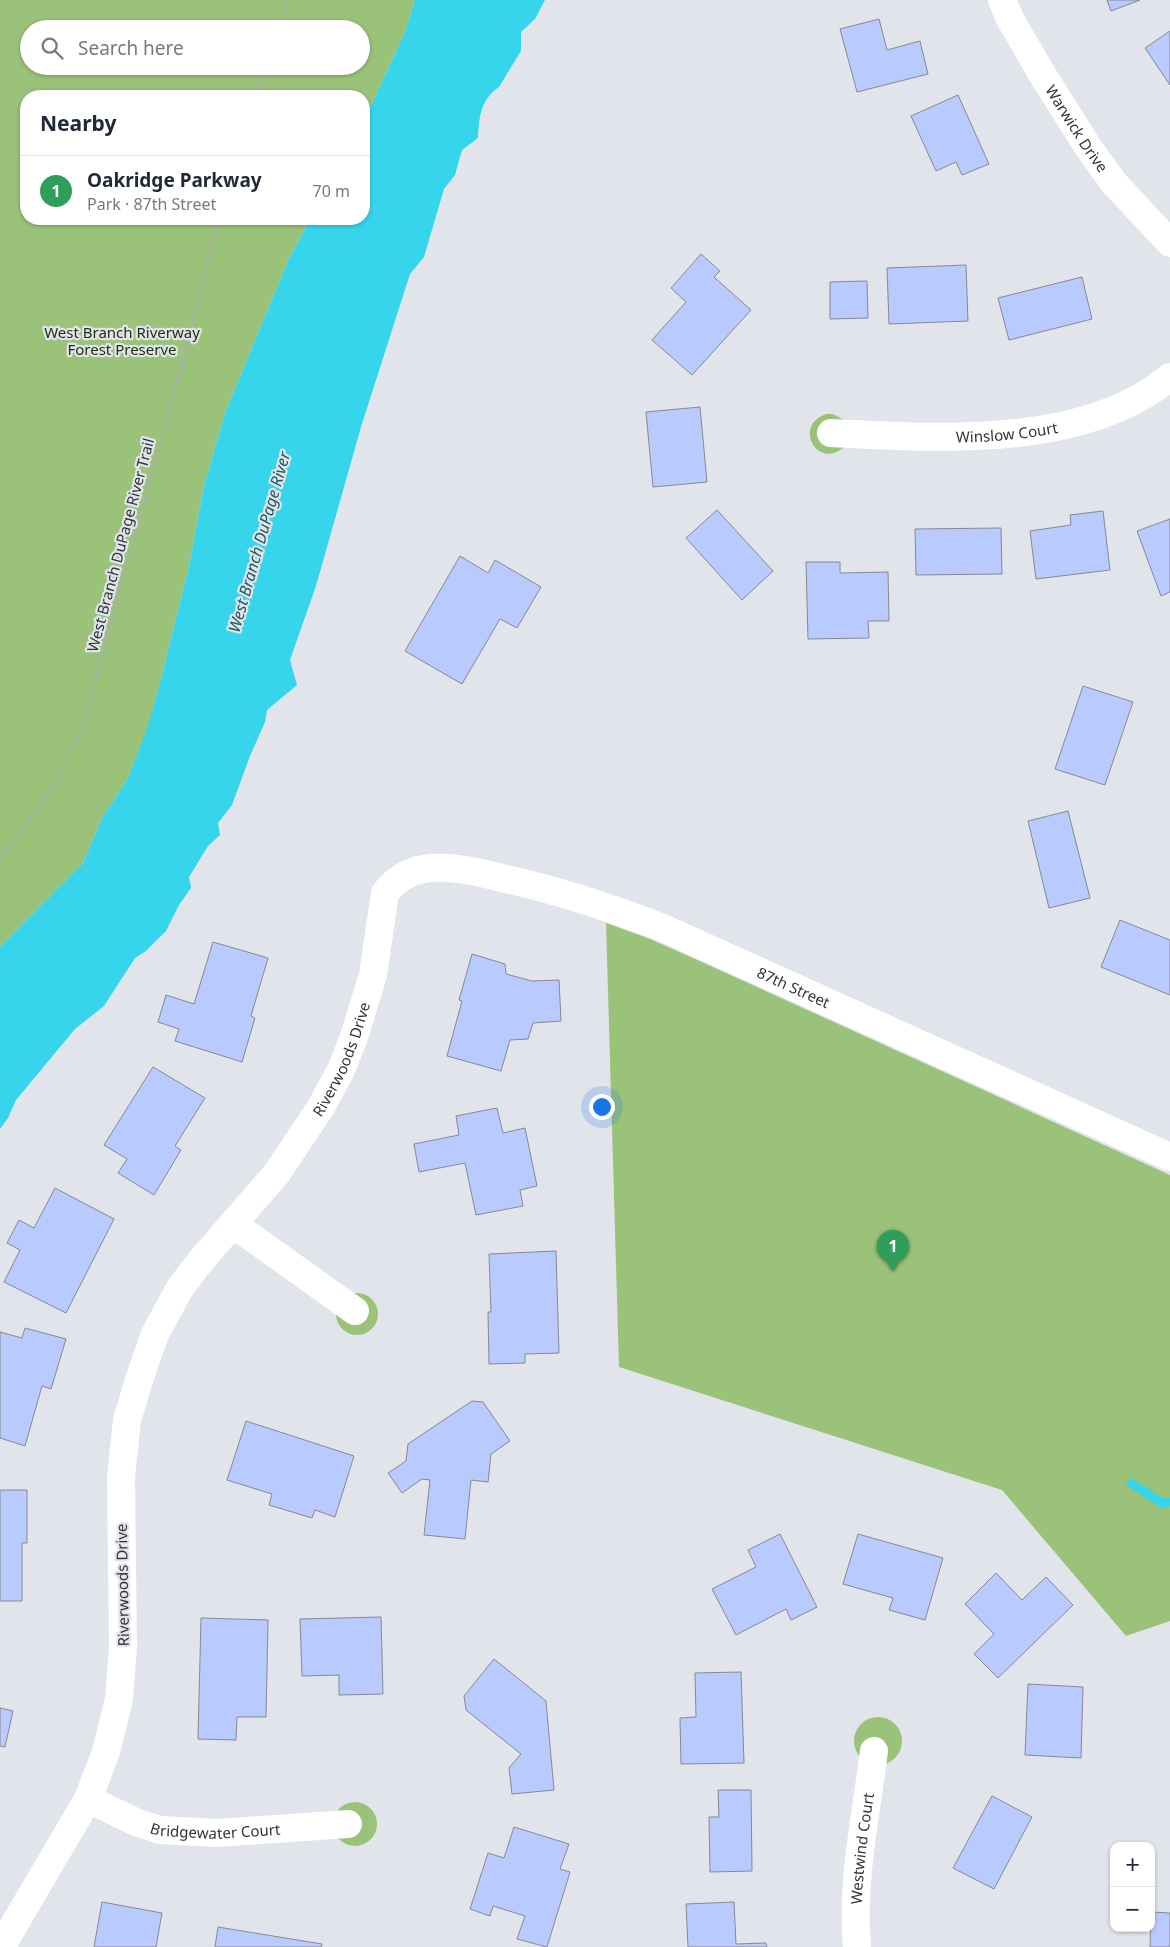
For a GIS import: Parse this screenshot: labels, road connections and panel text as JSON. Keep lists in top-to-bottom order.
{
  "streets": {
    "street": [
      "Warwick Drive",
      "Winslow Court",
      "87th Street",
      "Riverwoods Drive",
      "Bridgewater Court",
      "Westwind Court"
    ],
    "path": ["West Branch DuPage River Trail"]
  },
  "crossings": [
    ["87th Street", "Riverwoods Drive"],
    ["Riverwoods Drive", "Bridgewater Court"]
  ],
  "water": ["West Branch DuPage River"],
  "parks": ["West Branch Riverway Forest Preserve"],
  "page": {
    "search": "Search here",
    "heading": "Nearby",
    "list": [
      {
        "mark": "1",
        "name": "Oakridge Parkway",
        "note": "Park · 87th Street",
        "value": "70 m"
      }
    ],
    "pins": "1",
    "map_buttons": ["+", "−"]
  }
}
